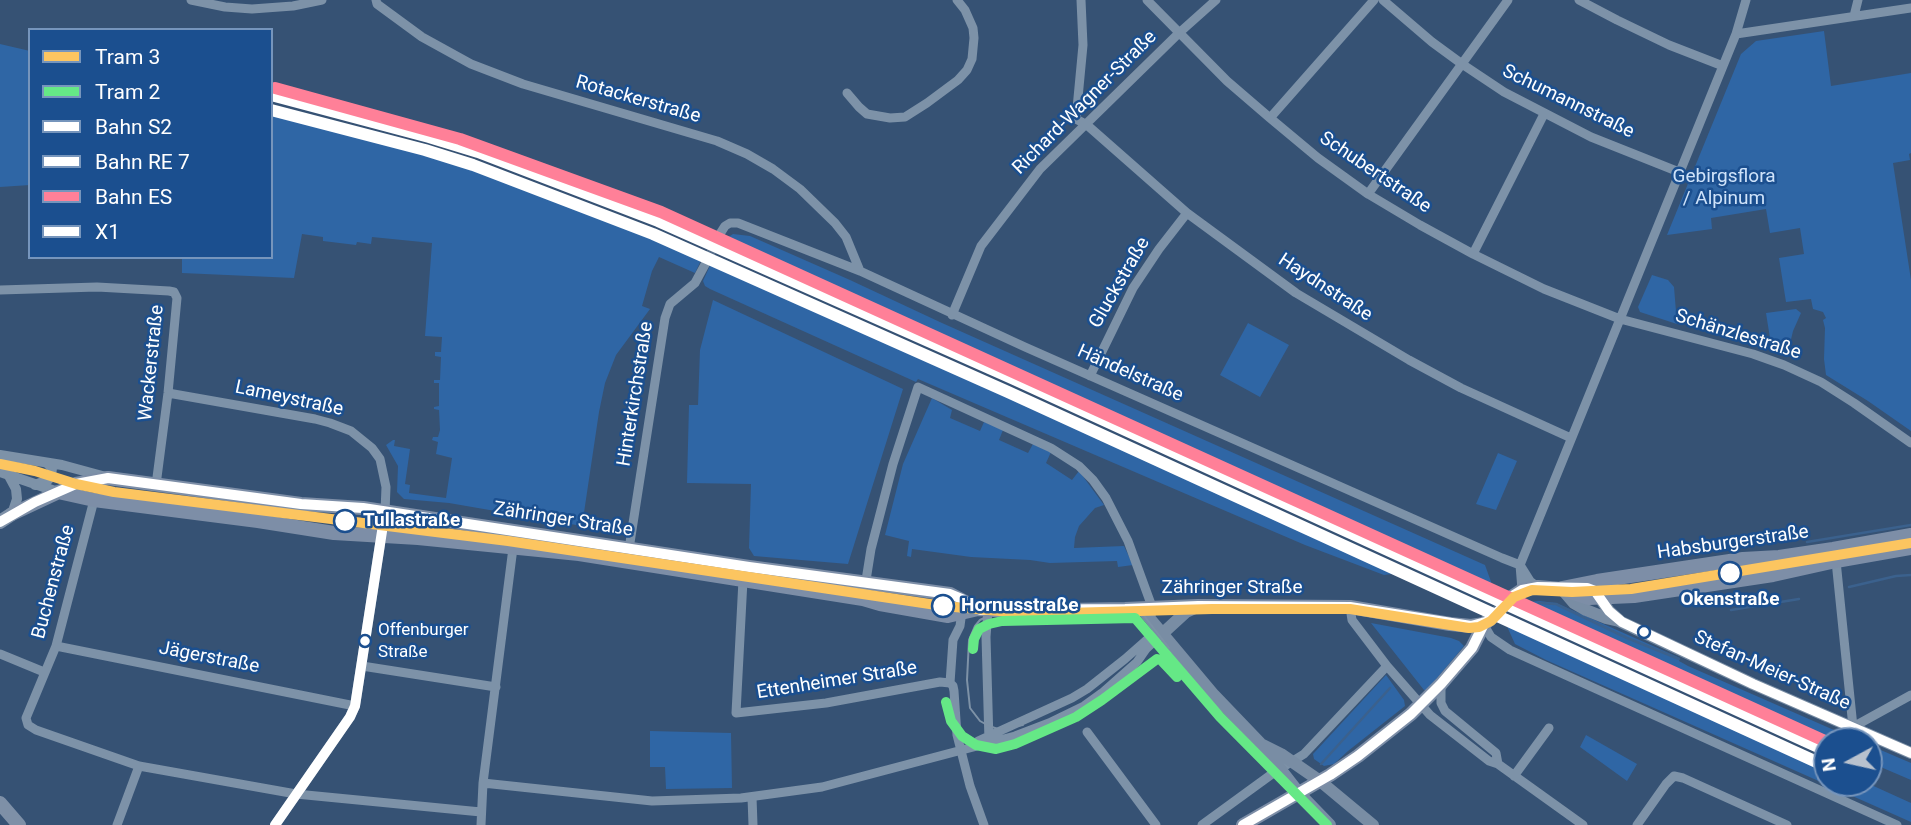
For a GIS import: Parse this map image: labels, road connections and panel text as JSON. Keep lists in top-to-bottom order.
{
  "streets": {
    "main road": ["Zähringer Straße", "Habsburgerstraße", "Stefan-Meier-Straße"],
    "street": [
      "Rotackerstraße",
      "Schumannstraße",
      "Richard-Wagner-Straße",
      "Schubertstraße",
      "Gluckstraße",
      "Haydnstraße",
      "Schänzlestraße",
      "Wackerstraße",
      "Händelstraße",
      "Hinterkirchstraße",
      "Lameystraße",
      "Buchenstraße",
      "Jägerstraße",
      "Ettenheimer Straße"
    ]
  },
  "crossings": [
    ["Rotackerstraße", "Händelstraße"],
    ["Richard-Wagner-Straße", "Schubertstraße"],
    ["Richard-Wagner-Straße", "Haydnstraße"],
    ["Richard-Wagner-Straße", "Händelstraße"],
    ["Schubertstraße", "Schänzlestraße"],
    ["Gluckstraße", "Haydnstraße"],
    ["Gluckstraße", "Händelstraße"],
    ["Wackerstraße", "Lameystraße"],
    ["Wackerstraße", "Zähringer Straße"],
    ["Hinterkirchstraße", "Zähringer Straße"],
    ["Lameystraße", "Zähringer Straße"],
    ["Zähringer Straße", "Buchenstraße"],
    ["Zähringer Straße", "Ettenheimer Straße"],
    ["Habsburgerstraße", "Stefan-Meier-Straße"],
    ["Buchenstraße", "Jägerstraße"]
  ],
  "parks": ["Gebirgsflora / Alpinum"],
  "places": [
    "Tullastraße",
    "Okenstraße",
    "Hornusstraße",
    "Offenburger Straße"
  ],
  "lines": [
    "rail line ES",
    "rail line S2",
    "tram line 3",
    "transit line X1",
    "tram line 2"
  ],
  "legend": [
    "Tram 3",
    "Tram 2",
    "Bahn S2",
    "Bahn RE 7",
    "Bahn ES",
    "X1"
  ],
  "north": "left"
}
